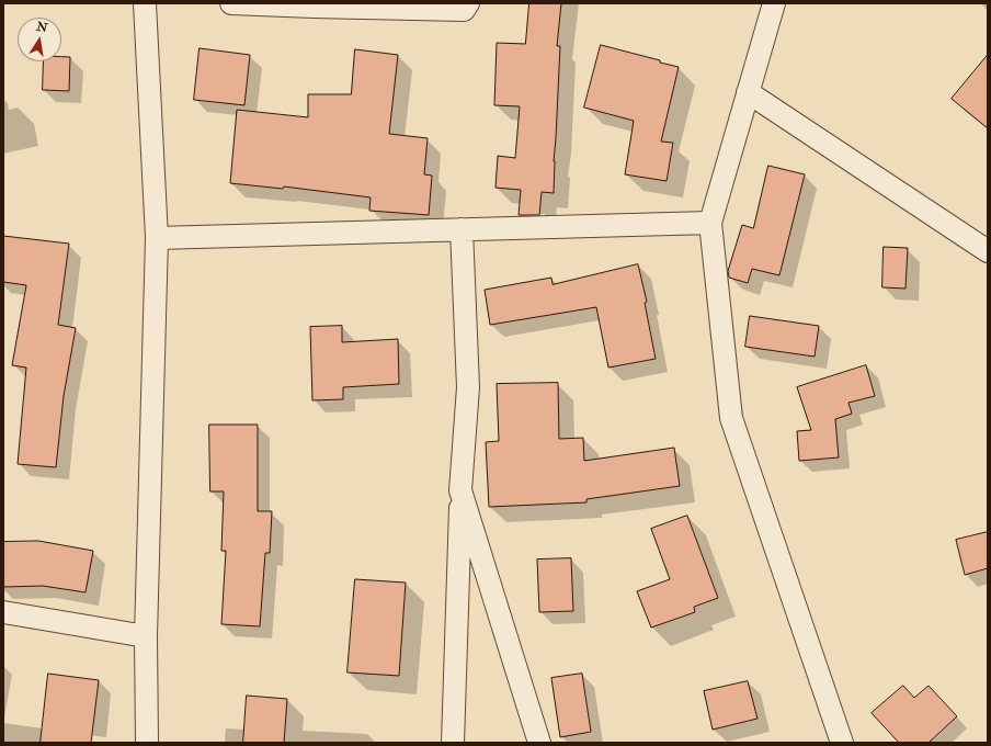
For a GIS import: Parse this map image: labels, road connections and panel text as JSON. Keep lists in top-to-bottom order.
{
  "north": "top"
}
